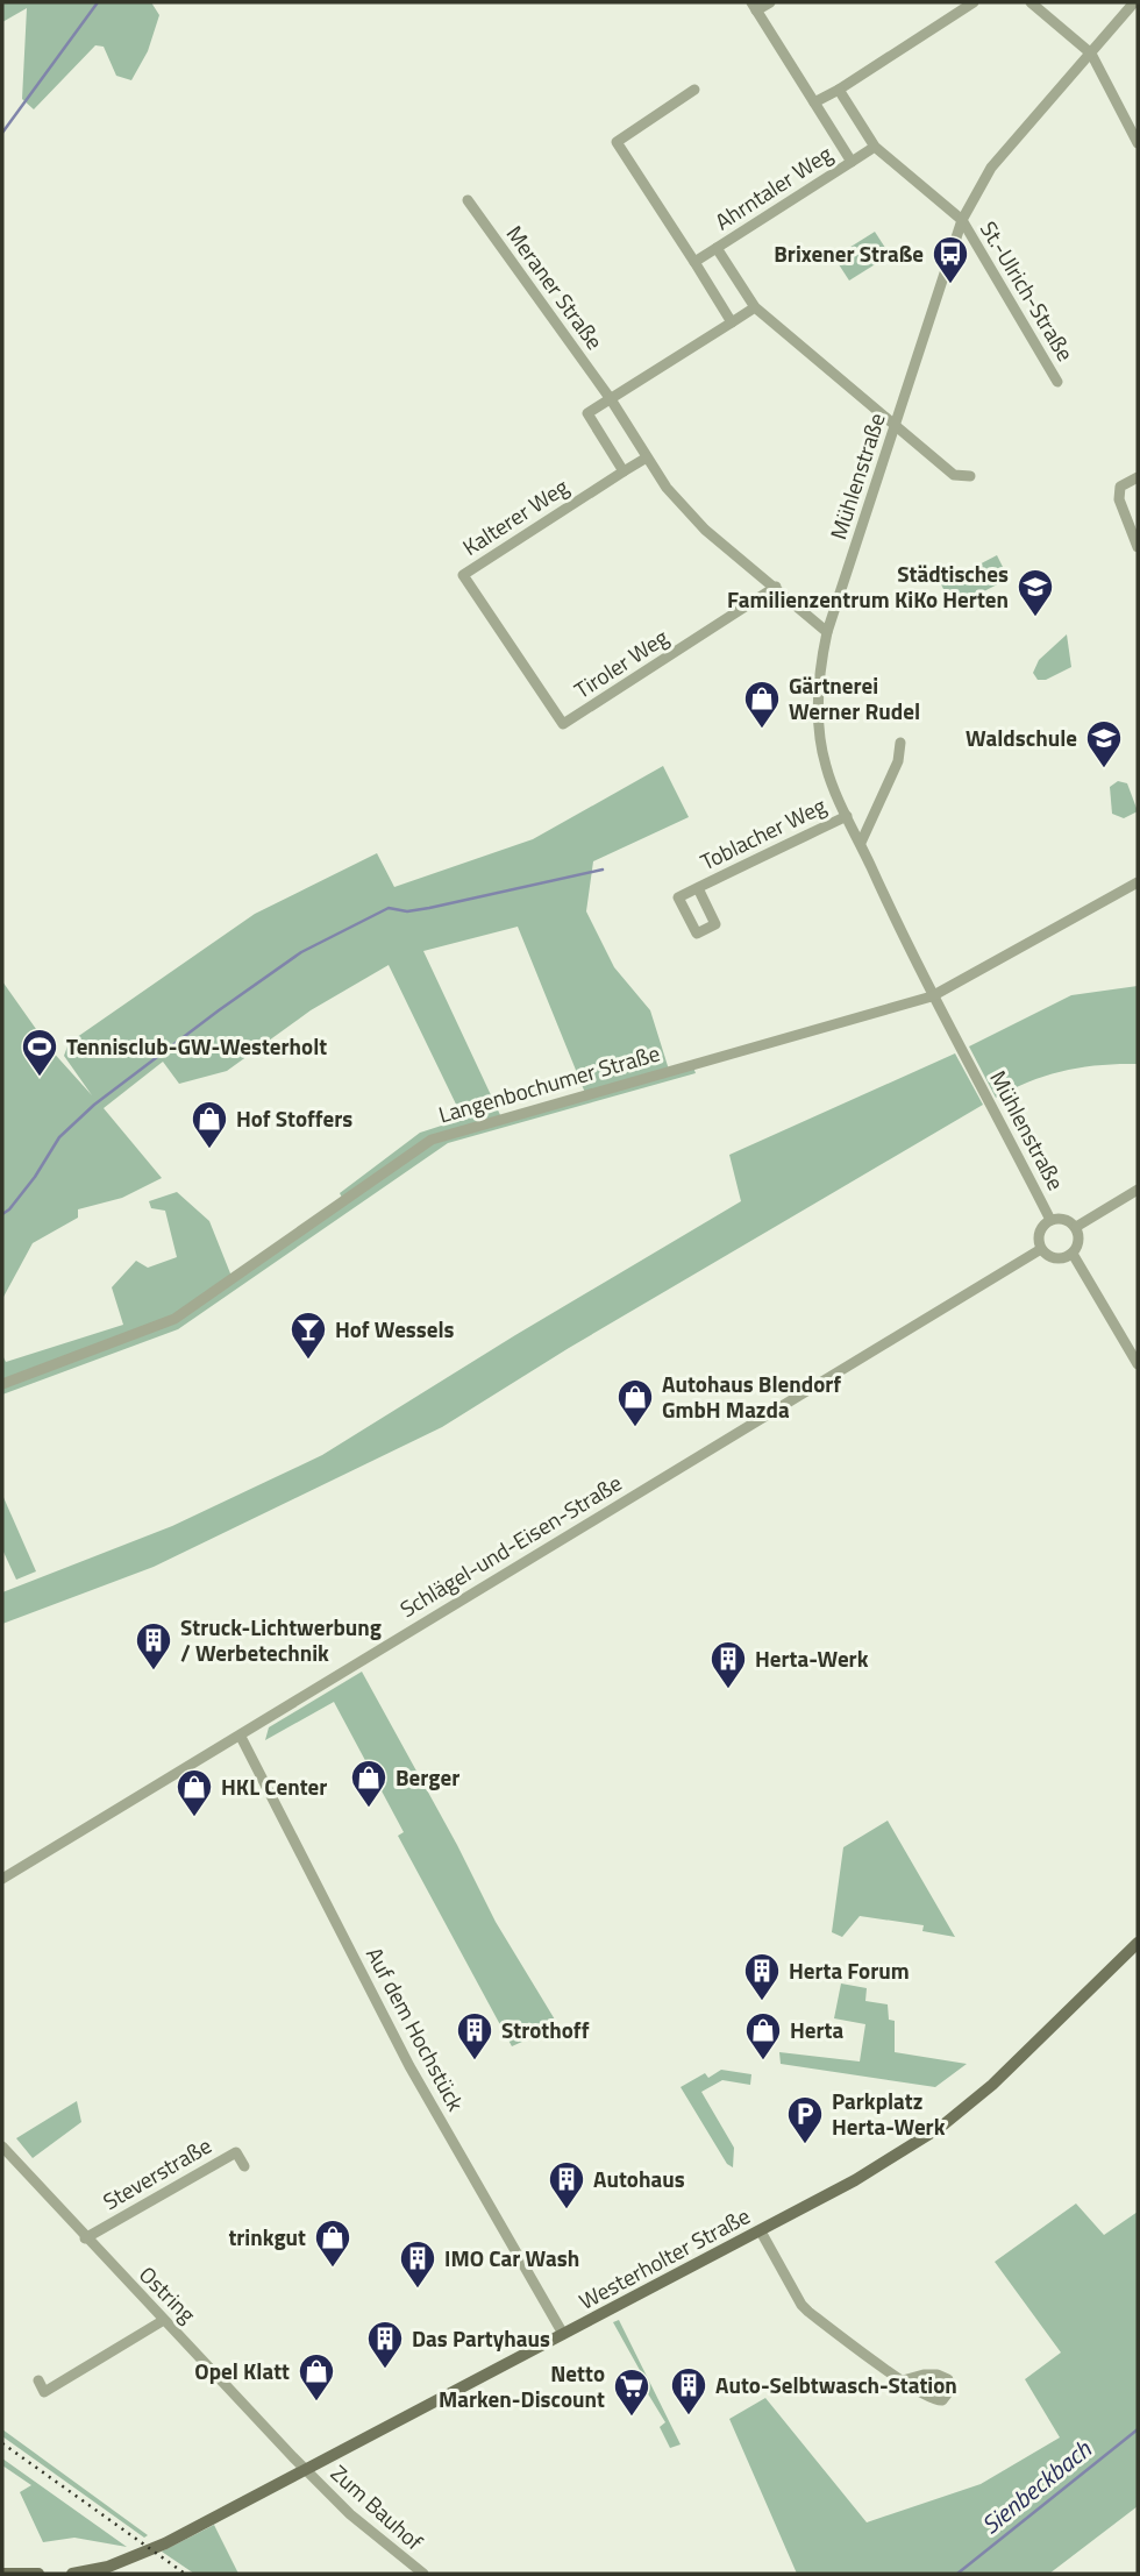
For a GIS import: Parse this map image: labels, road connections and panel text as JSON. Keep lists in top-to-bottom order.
{
  "streets": {
    "main road": ["Westerholter Straße"],
    "street": [
      "Ahrntaler Weg",
      "Meraner Straße",
      "St.-Ulrich-Straße",
      "Mühlenstraße",
      "Kalterer Weg",
      "Tiroler Weg",
      "Toblacher Weg",
      "Langenbochumer Straße",
      "Schlägel-und-Eisen-Straße",
      "Auf dem Hochstück",
      "Steverstraße",
      "Ostring",
      "Zum Bauhof"
    ]
  },
  "crossings": [
    ["Meraner Straße", "Mühlenstraße"],
    ["Meraner Straße", "Tiroler Weg"],
    ["St.-Ulrich-Straße", "Mühlenstraße"],
    ["Mühlenstraße", "Toblacher Weg"],
    ["Mühlenstraße", "Langenbochumer Straße"],
    ["Mühlenstraße", "Schlägel-und-Eisen-Straße"],
    ["Kalterer Weg", "Tiroler Weg"],
    ["Schlägel-und-Eisen-Straße", "Auf dem Hochstück"],
    ["Auf dem Hochstück", "Westerholter Straße"],
    ["Steverstraße", "Ostring"],
    ["Westerholter Straße", "Ostring"],
    ["Westerholter Straße", "Zum Bauhof"],
    ["Ostring", "Zum Bauhof"]
  ],
  "water": ["Sienbeckbach"],
  "places": {
    "bus stop": ["Brixener Straße"],
    "school or university": ["Städtisches Familienzentrum KiKo Herten", "Waldschule"],
    "shop": [
      "Gärtnerei Werner Rudel",
      "Hof Stoffers",
      "Autohaus Blendorf GmbH Mazda",
      "Berger",
      "HKL Center",
      "Herta",
      "trinkgut",
      "Opel Klatt"
    ],
    "sports": ["Tennisclub-GW-Westerholt"],
    "bar": ["Hof Wessels"],
    "building": [
      "Struck-Lichtwerbung / Werbetechnik",
      "Herta-Werk",
      "Herta Forum",
      "Strothoff",
      "Autohaus",
      "IMO Car Wash",
      "Das Partyhaus",
      "Auto-Selbtwasch-Station"
    ],
    "parking": ["Parkplatz Herta-Werk"],
    "supermarket": ["Netto Marken-Discount"]
  }
}
